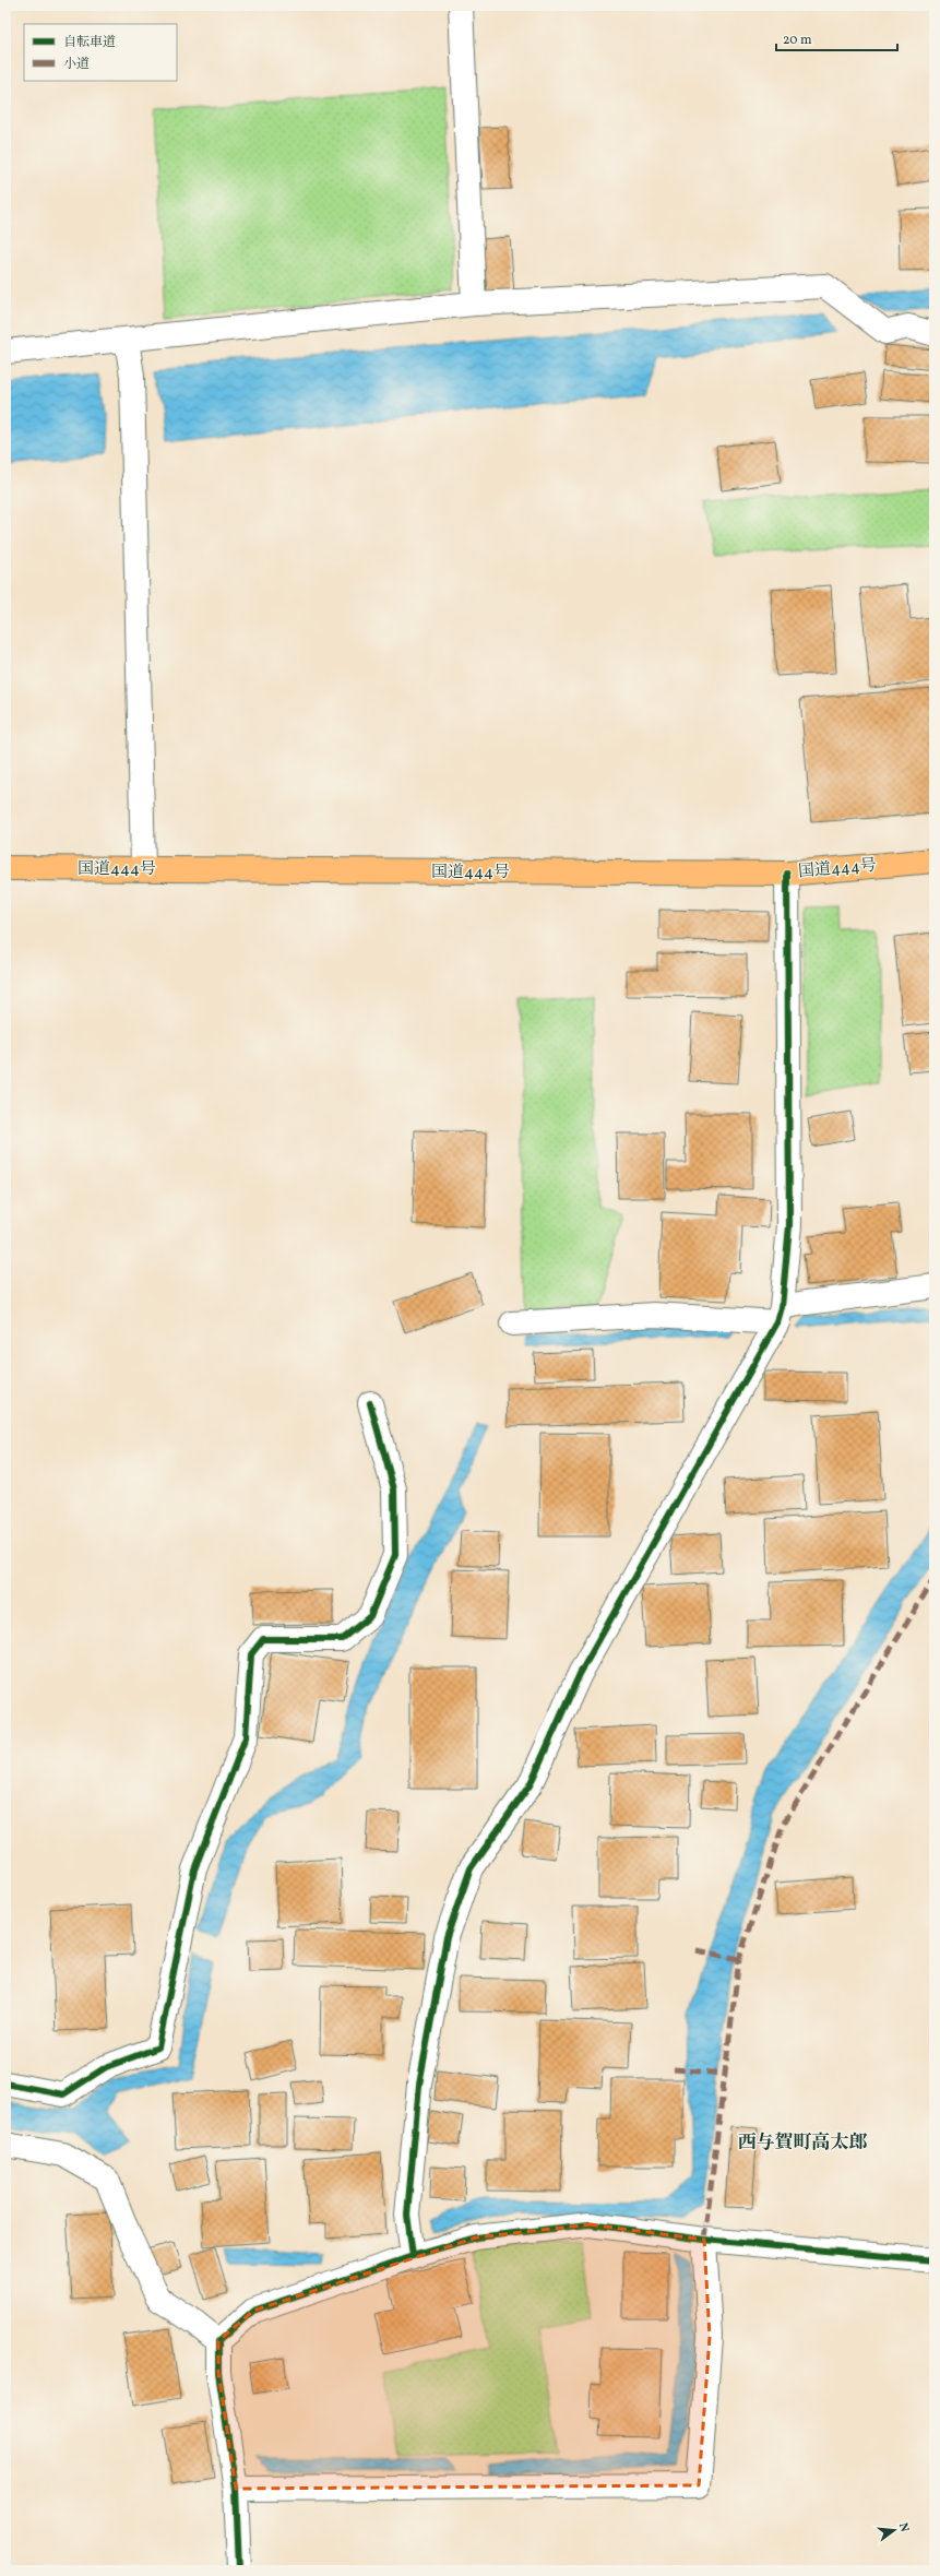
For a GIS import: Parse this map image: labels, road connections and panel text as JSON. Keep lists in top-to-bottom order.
{
  "streets": {
    "highway": ["国道444号"]
  },
  "districts": ["西与賀町高太郎"],
  "legend": ["自転車道", "小道"],
  "scale_bar": "20 m",
  "north": "right"
}
